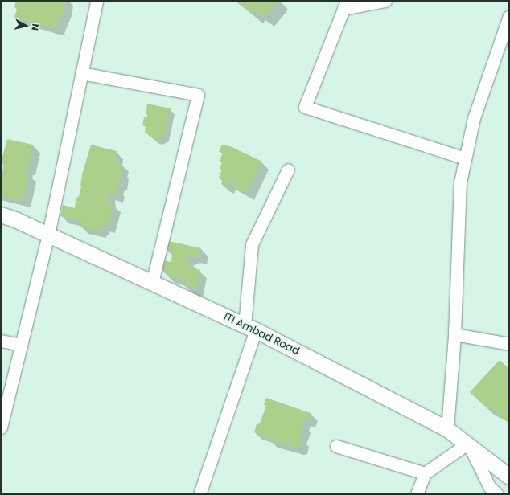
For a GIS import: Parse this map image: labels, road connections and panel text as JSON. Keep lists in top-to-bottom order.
{
  "streets": {
    "street": ["ITI Ambad Road"]
  },
  "north": "right"
}
